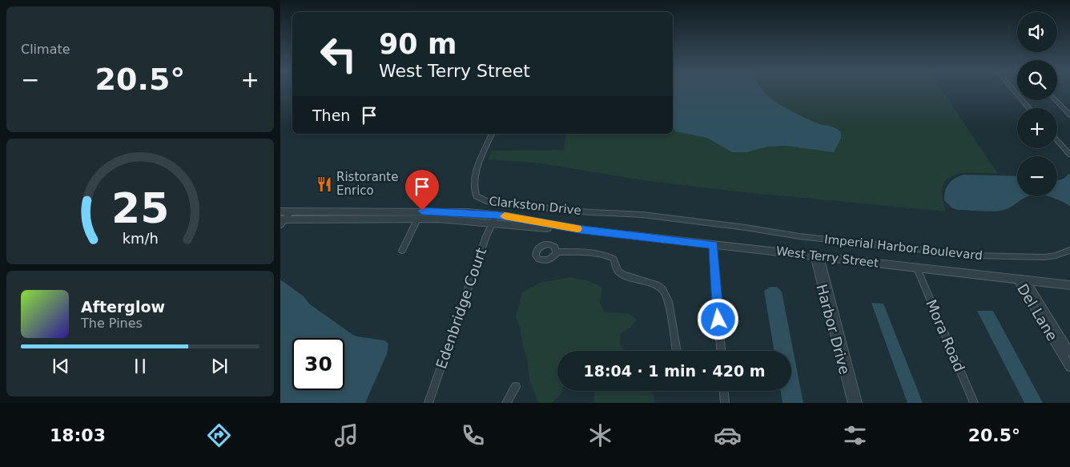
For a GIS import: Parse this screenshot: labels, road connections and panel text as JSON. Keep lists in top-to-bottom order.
{
  "streets": {
    "street": [
      "Clarkston Drive",
      "Imperial Harbor Boulevard",
      "West Terry Street",
      "Edenbridge Court",
      "Del Lane",
      "Harbor Drive",
      "Mora Road"
    ]
  },
  "crossings": [
    ["Clarkston Drive", "Imperial Harbor Boulevard"],
    ["West Terry Street", "Edenbridge Court"],
    ["West Terry Street", "Del Lane"],
    ["West Terry Street", "Harbor Drive"],
    ["West Terry Street", "Mora Road"]
  ],
  "places": {
    "restaurant": ["Ristorante Enrico"]
  },
  "page": {
    "tile": "Climate",
    "map_buttons": ["+", "−"],
    "turn": ["90 m", "West Terry Street"],
    "heat": ["−", "20.5°", "+"],
    "then": "Then",
    "song": ["Afterglow", "The Pines"],
    "limit": "30",
    "trip": "18:04 · 1 min · 420 m",
    "tabs": ["18:03", "20.5°"],
    "gauge": ["25", "km/h"]
  }
}
